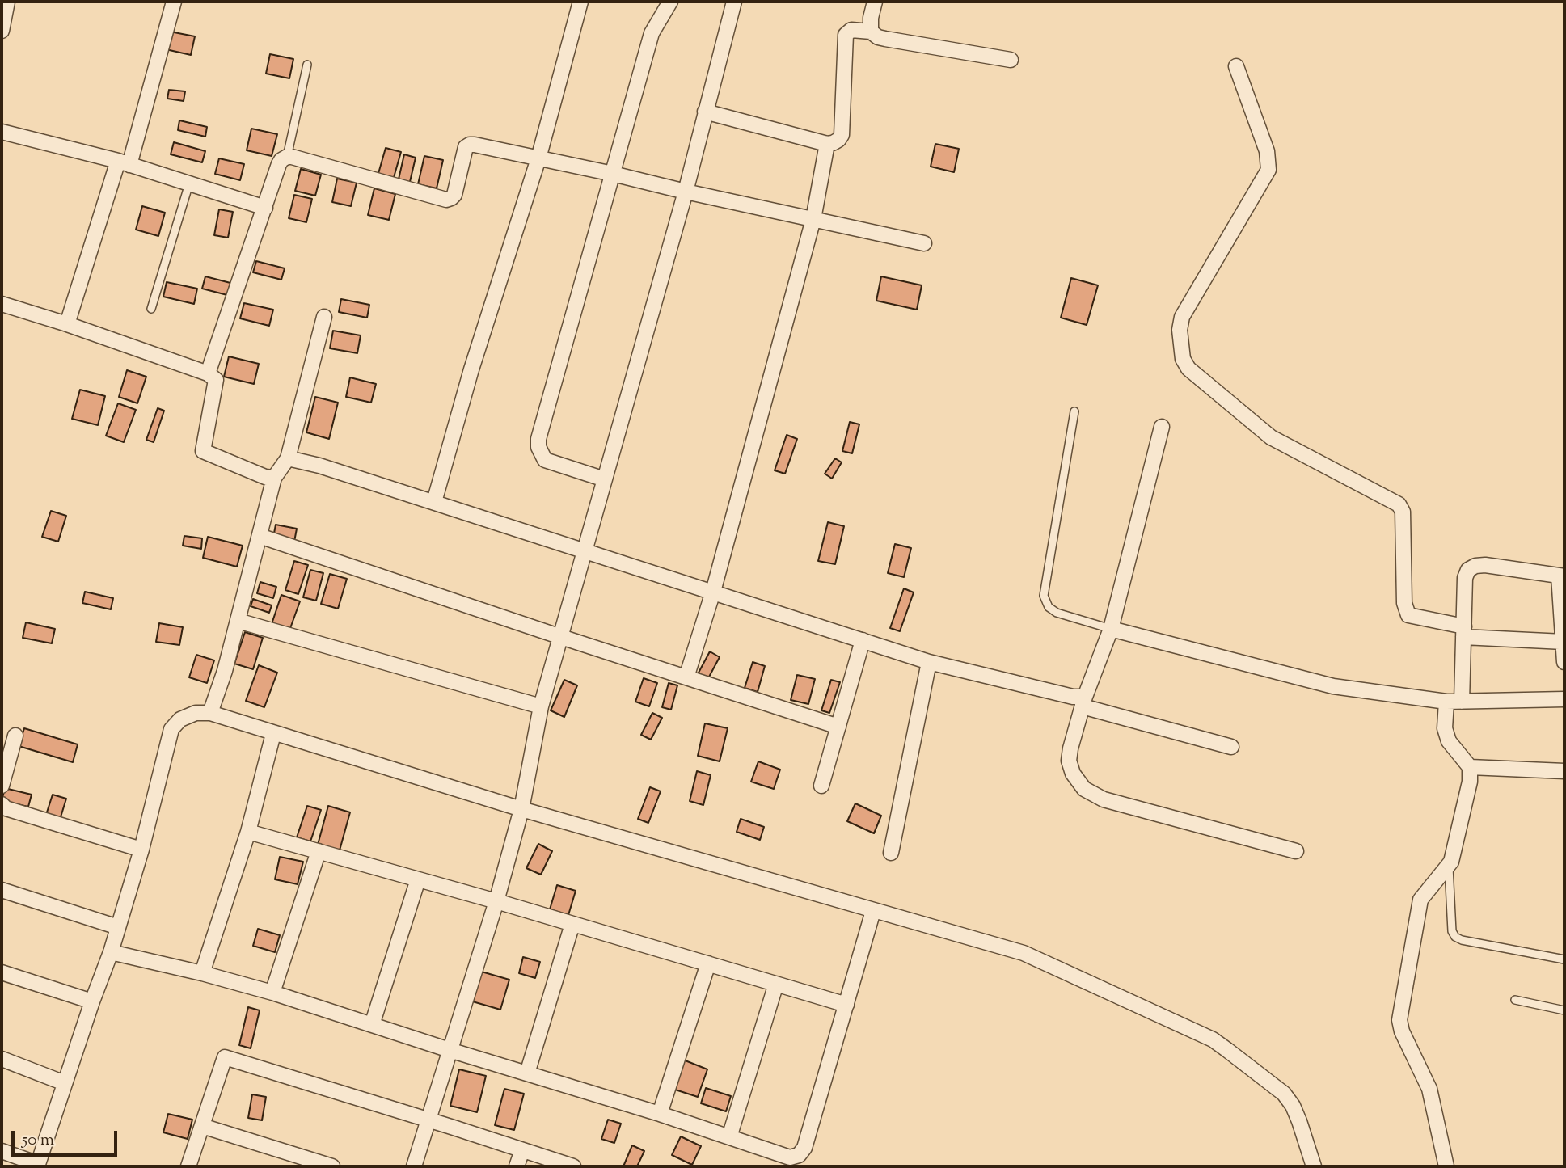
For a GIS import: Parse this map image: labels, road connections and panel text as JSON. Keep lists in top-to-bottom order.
{
  "scale_bar": "50 m"
}
